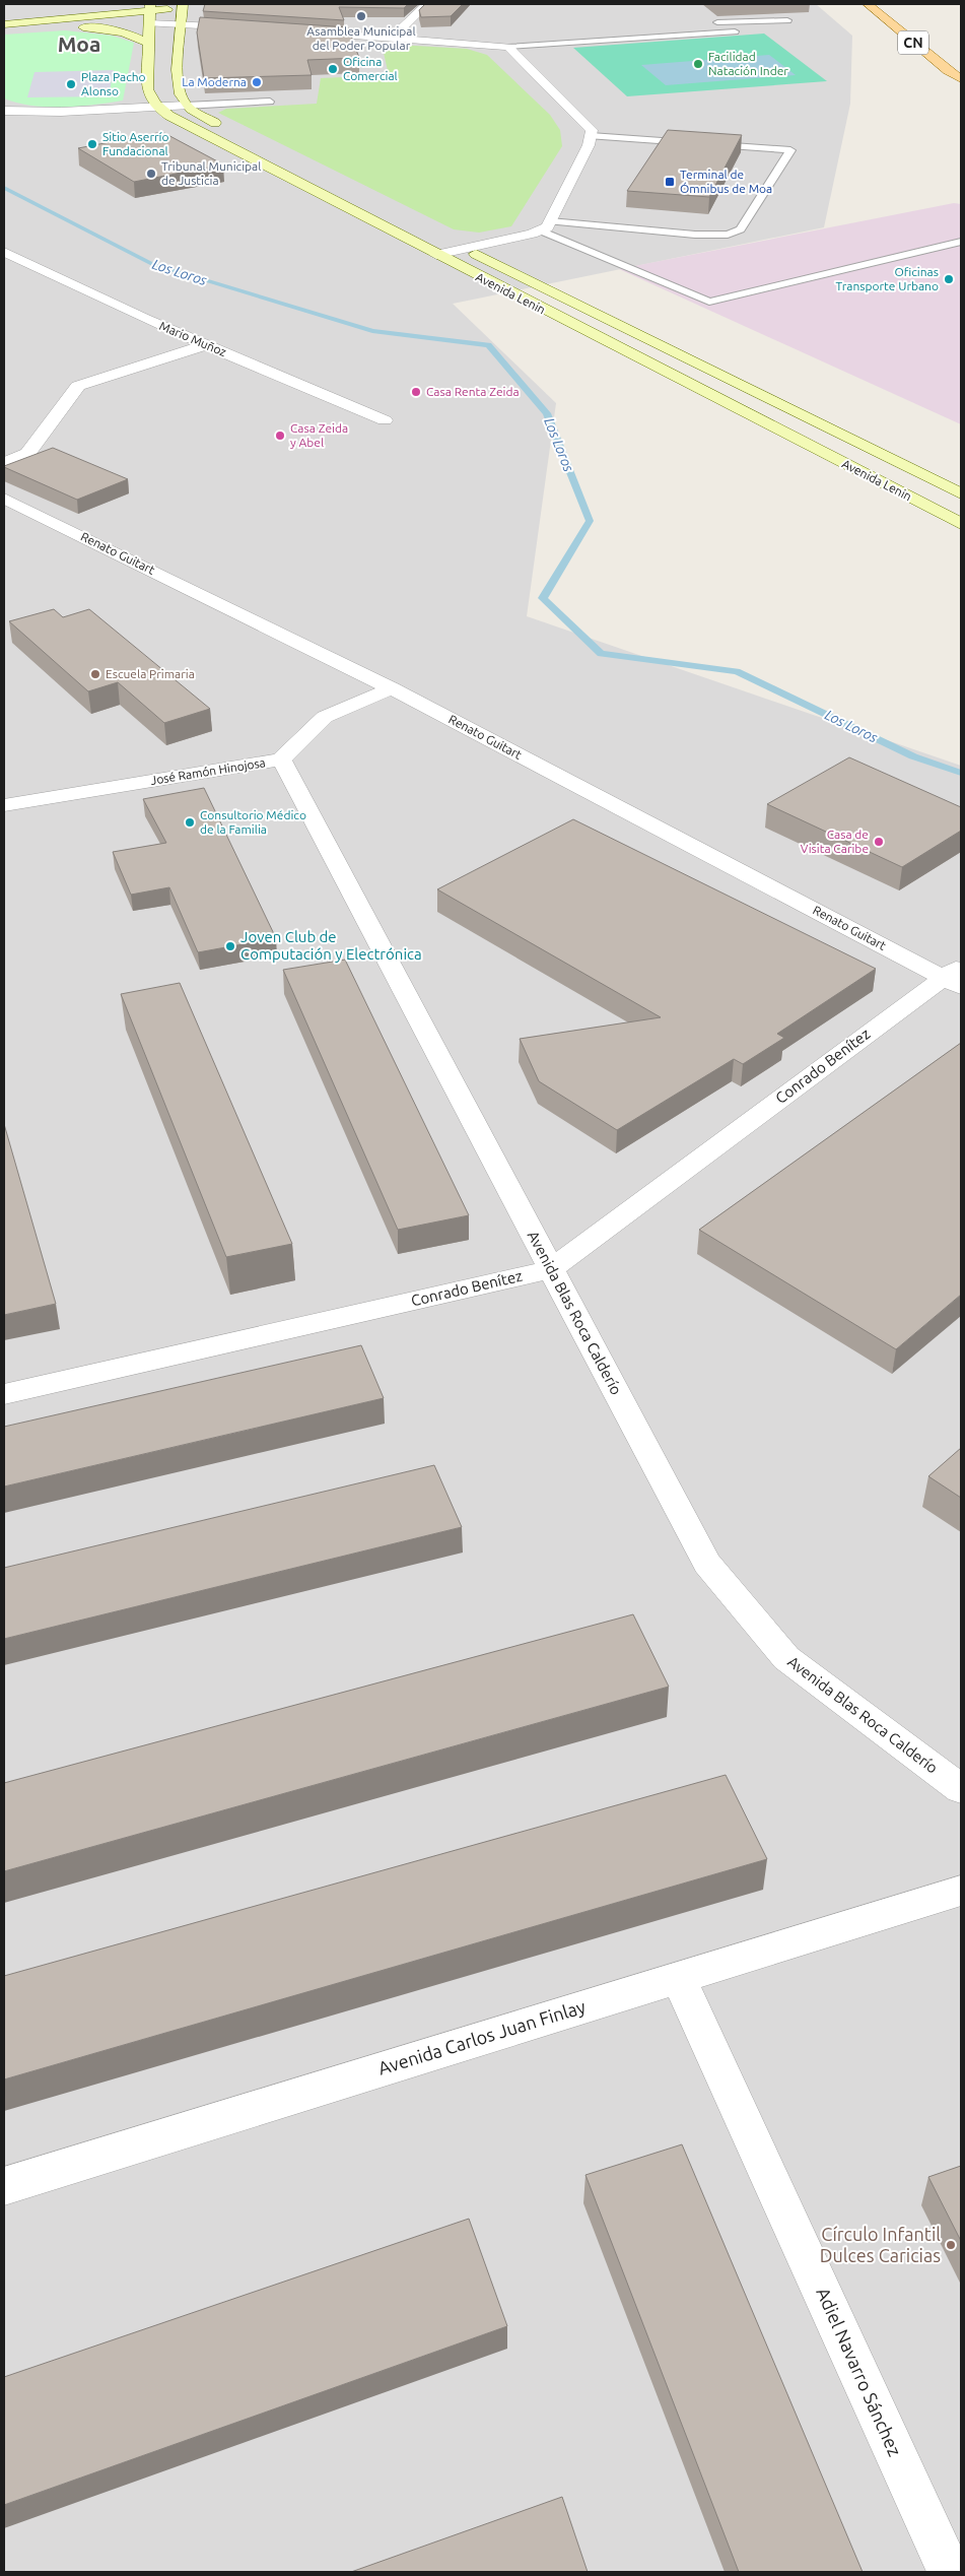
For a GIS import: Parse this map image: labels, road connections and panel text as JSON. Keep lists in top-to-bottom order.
{
  "streets": {
    "main road": ["CN", "Avenida Lenin"],
    "street": [
      "Mario Muñoz",
      "Renato Guitart",
      "José Ramón Hinojosa",
      "Conrado Benítez",
      "Avenida Blas Roca Calderío",
      "Avenida Carlos Juan Finlay",
      "Adiel Navarro Sánchez"
    ]
  },
  "crossings": [
    ["Renato Guitart", "José Ramón Hinojosa"],
    ["Renato Guitart", "Conrado Benítez"],
    ["José Ramón Hinojosa", "Avenida Blas Roca Calderío"],
    ["Conrado Benítez", "Avenida Blas Roca Calderío"],
    ["Avenida Carlos Juan Finlay", "Adiel Navarro Sánchez"]
  ],
  "districts": ["Moa"],
  "water": ["Los Loros"],
  "places": {
    "other": [
      "Asamblea Municipal del Poder Popular",
      "Facilidad Natación Inder",
      "Oficina Comercial",
      "La Moderna",
      "Plaza Pacho Alonso",
      "Sitio Aserrío Fundacional",
      "Tribunal Municipal de Justicia",
      "Oficinas Transporte Urbano",
      "Casa Renta Zeida",
      "Casa Zeida y Abel",
      "Escuela Primaria",
      "Consultorio Médico de la Familia",
      "Casa de Visita Caribe",
      "Joven Club de Computación y Electrónica",
      "Círculo Infantil Dulces Caricias"
    ],
    "transit": ["Terminal de Ómnibus de Moa"]
  }
}
